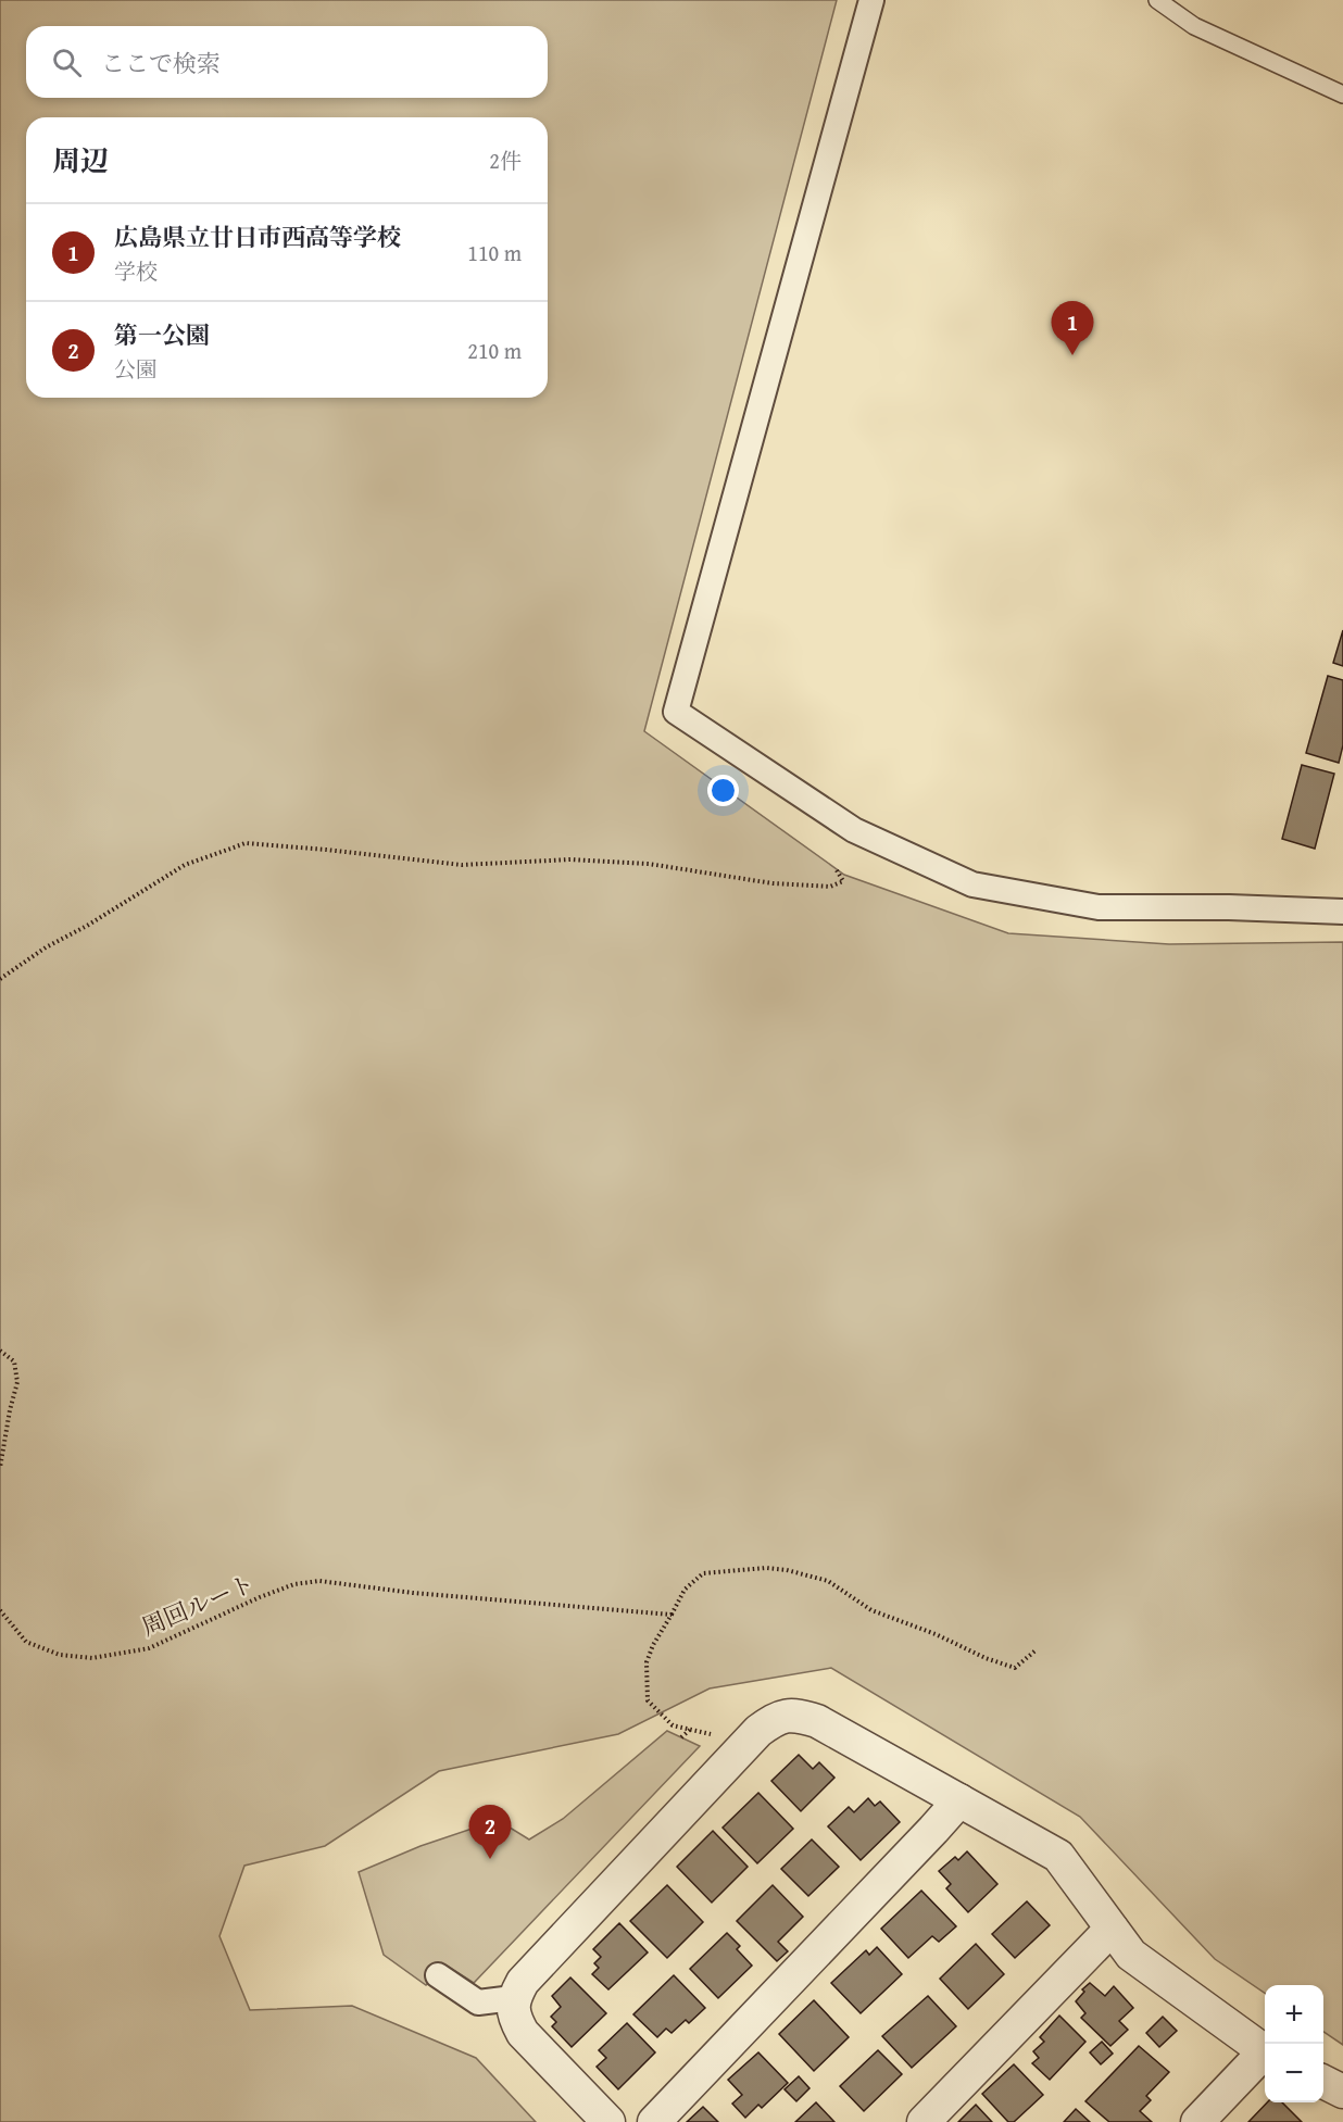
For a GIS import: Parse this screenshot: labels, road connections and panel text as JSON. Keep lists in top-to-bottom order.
{
  "streets": {
    "path": ["周回ルート"]
  },
  "page": {
    "search": "ここで検索",
    "heading": ["周辺", "2件"],
    "list": [
      {
        "mark": "1",
        "name": "広島県立廿日市西高等学校",
        "note": "学校",
        "value": "110 m"
      },
      {
        "mark": "2",
        "name": "第一公園",
        "note": "公園",
        "value": "210 m"
      }
    ],
    "pins": ["1", "2"],
    "map_buttons": ["+", "−"]
  }
}
